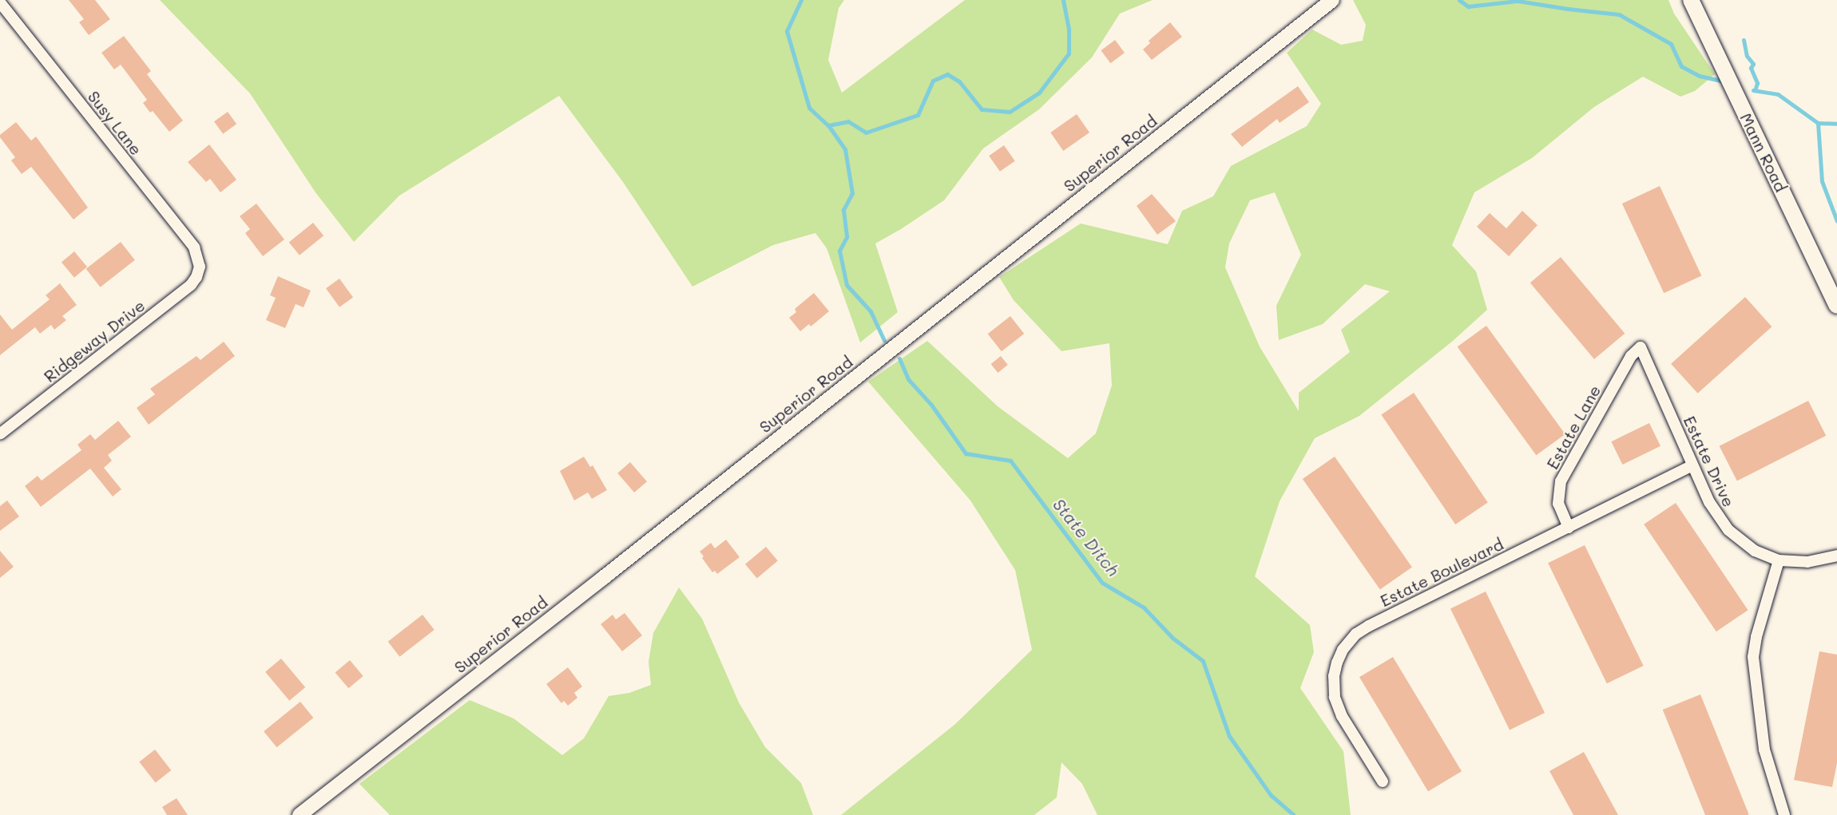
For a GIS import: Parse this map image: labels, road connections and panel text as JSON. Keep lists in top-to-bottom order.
{
  "streets": {
    "main road": ["Mann Road"],
    "street": [
      "Susy Lane",
      "Superior Road",
      "Ridgeway Drive",
      "Estate Lane",
      "Estate Drive",
      "Estate Boulevard"
    ]
  },
  "crossings": [
    ["Susy Lane", "Ridgeway Drive"],
    ["Estate Lane", "Estate Drive"],
    ["Estate Lane", "Estate Boulevard"],
    ["Estate Drive", "Estate Boulevard"]
  ],
  "water": ["State Ditch"]
}
